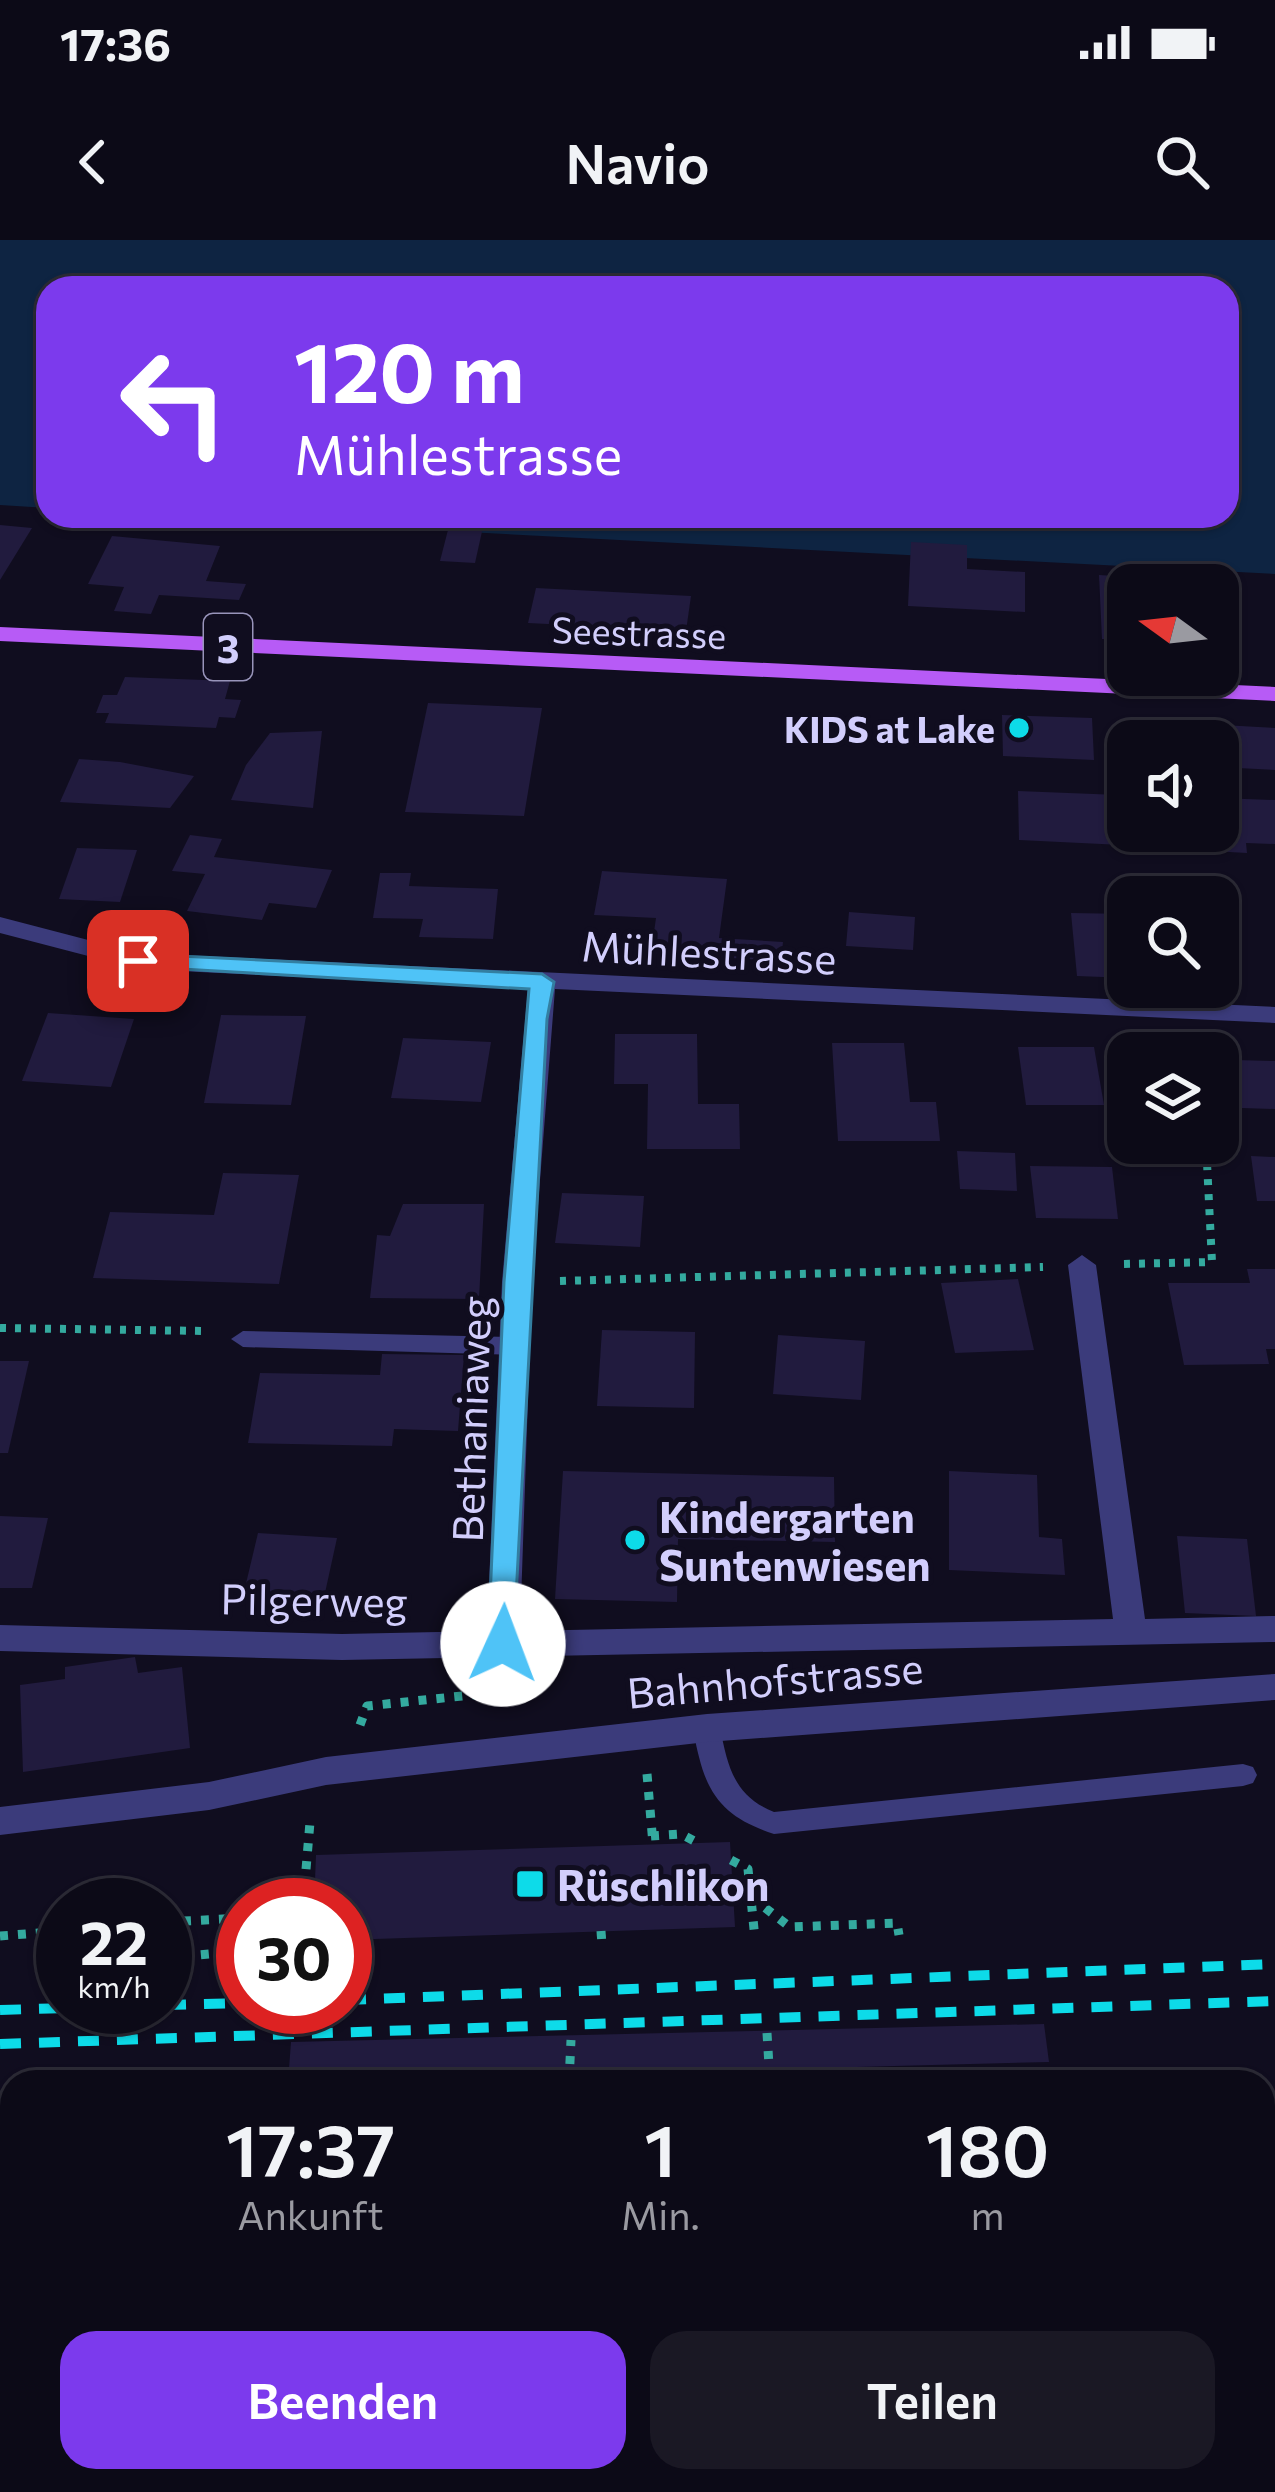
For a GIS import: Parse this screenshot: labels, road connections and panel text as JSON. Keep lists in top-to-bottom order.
{
  "streets": {
    "main road": ["Seestrasse", "3"],
    "street": [
      "Mühlestrasse",
      "Bethaniaweg",
      "Pilgerweg",
      "Bahnhofstrasse"
    ]
  },
  "crossings": [
    ["Mühlestrasse", "Bethaniaweg"],
    ["Bethaniaweg", "Pilgerweg"]
  ],
  "places": {
    "other": ["KIDS at Lake", "Kindergarten Suntenwiesen"],
    "transit": ["Rüschlikon"]
  },
  "north": "left",
  "page": {
    "status": "17:36",
    "header": "Navio",
    "turn": ["120 m", "Mühlestrasse"],
    "speed": "22 km/h",
    "limit": "30",
    "eta": [
      "17:37",
      "Ankunft",
      "1",
      "Min.",
      "180",
      "m"
    ],
    "buttons": ["Beenden", "Teilen"]
  }
}
